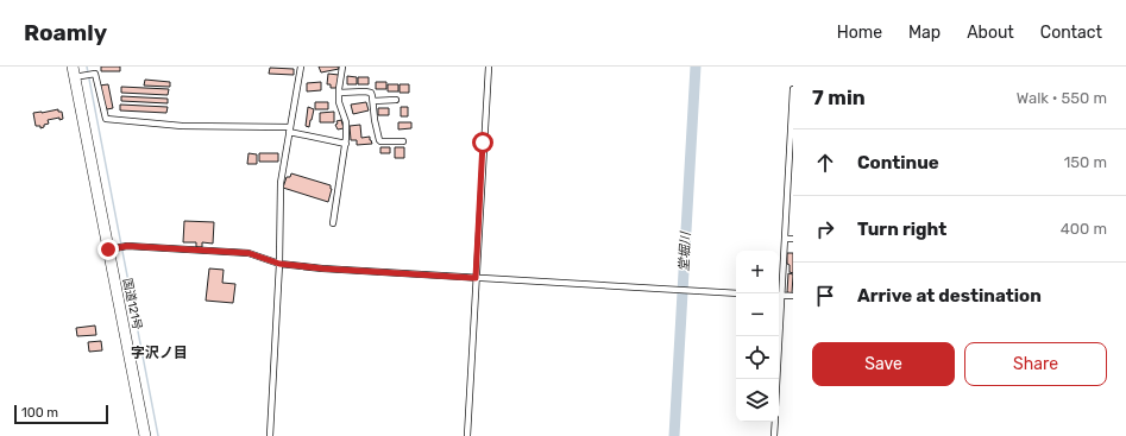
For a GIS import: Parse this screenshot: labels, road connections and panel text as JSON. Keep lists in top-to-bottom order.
{
  "streets": {
    "highway": ["国道121号"]
  },
  "districts": ["字沢ノ目"],
  "water": ["堂堀川"],
  "scale_bar": "100 m",
  "page": {
    "header": "Roamly",
    "nav": [
      "Home",
      "Map",
      "About",
      "Contact"
    ],
    "heading": ["7 min", "Walk · 550 m"],
    "list": [
      ["Continue", "150 m"],
      ["Turn right", "400 m"],
      "Arrive at destination"
    ],
    "map_buttons": ["+", "−"],
    "buttons": ["Save", "Share"],
    "scale": "100 m"
  }
}
